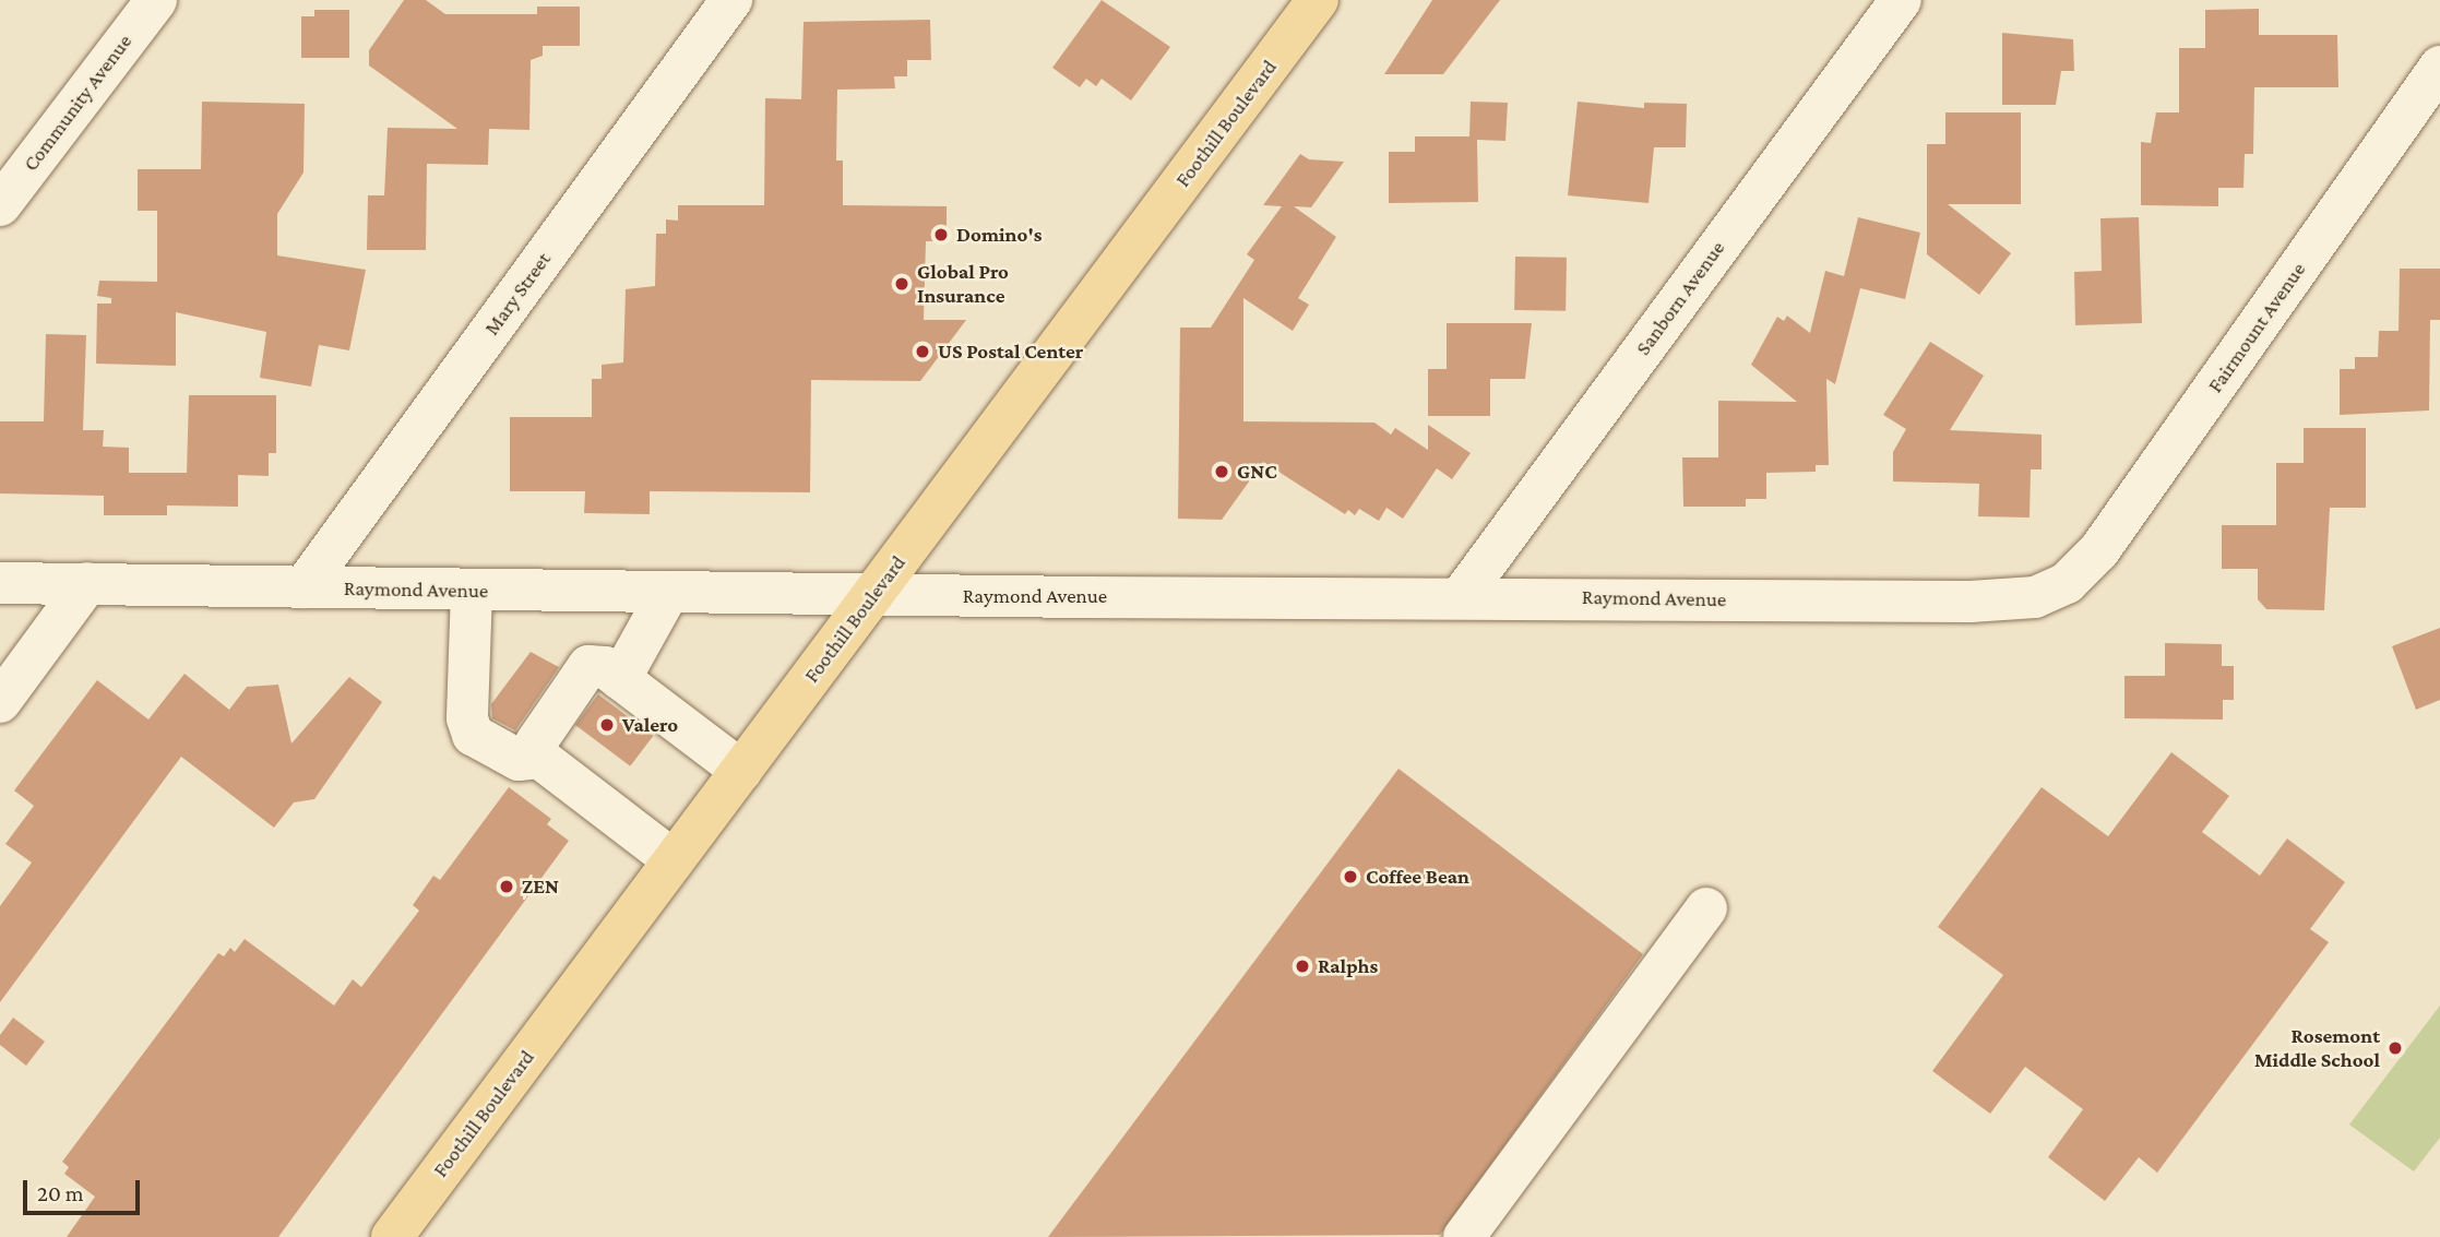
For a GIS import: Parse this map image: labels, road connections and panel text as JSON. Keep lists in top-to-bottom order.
{
  "streets": {
    "main road": ["Foothill Boulevard"],
    "street": [
      "Community Avenue",
      "Mary Street",
      "Sanborn Avenue",
      "Fairmount Avenue",
      "Raymond Avenue"
    ]
  },
  "crossings": [
    ["Foothill Boulevard", "Raymond Avenue"],
    ["Mary Street", "Raymond Avenue"],
    ["Sanborn Avenue", "Raymond Avenue"],
    ["Fairmount Avenue", "Raymond Avenue"]
  ],
  "places": [
    "Domino's",
    "Global Pro Insurance",
    "US Postal Center",
    "GNC",
    "Valero",
    "Coffee Bean",
    "ZEN",
    "Ralphs",
    "Rosemont Middle School"
  ],
  "scale_bar": "20 m"
}
